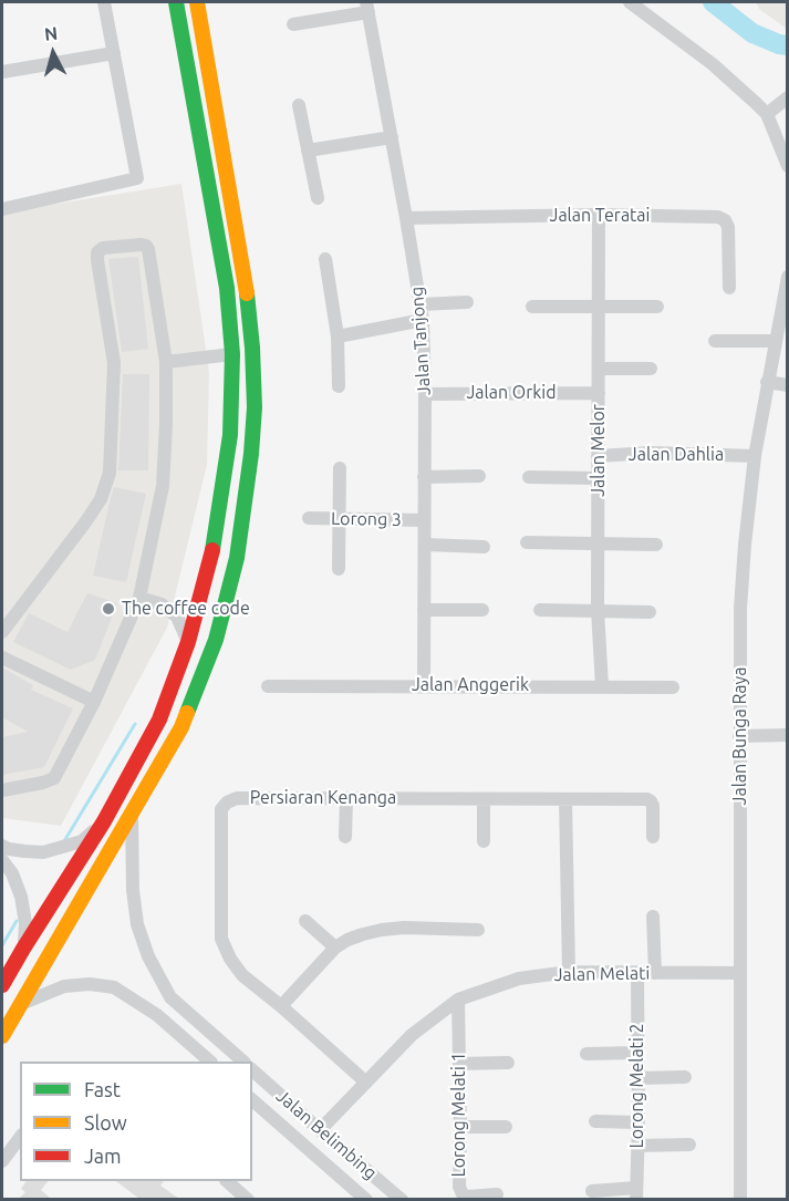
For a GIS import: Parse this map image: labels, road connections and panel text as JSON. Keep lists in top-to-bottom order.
{
  "streets": {
    "street": [
      "Jalan Teratai",
      "Jalan Tanjong",
      "Jalan Orkid",
      "Jalan Melor",
      "Jalan Dahlia",
      "Lorong 3",
      "Jalan Anggerik",
      "Jalan Bunga Raya",
      "Persiaran Kenanga",
      "Jalan Melati",
      "Lorong Melati 2",
      "Lorong Melati 1",
      "Jalan Belimbing"
    ]
  },
  "crossings": [
    ["Jalan Teratai", "Jalan Tanjong"],
    ["Jalan Teratai", "Jalan Melor"],
    ["Jalan Tanjong", "Jalan Orkid"],
    ["Jalan Tanjong", "Lorong 3"],
    ["Jalan Tanjong", "Jalan Anggerik"],
    ["Jalan Orkid", "Jalan Melor"],
    ["Jalan Melor", "Jalan Dahlia"],
    ["Jalan Melor", "Jalan Anggerik"],
    ["Jalan Dahlia", "Jalan Bunga Raya"],
    ["Jalan Bunga Raya", "Jalan Melati"],
    ["Persiaran Kenanga", "Jalan Melati"],
    ["Jalan Melati", "Lorong Melati 2"],
    ["Jalan Melati", "Lorong Melati 1"],
    ["Jalan Melati", "Jalan Belimbing"]
  ],
  "places": ["The coffee code"],
  "legend": ["Fast", "Slow", "Jam"],
  "north": "top"
}
